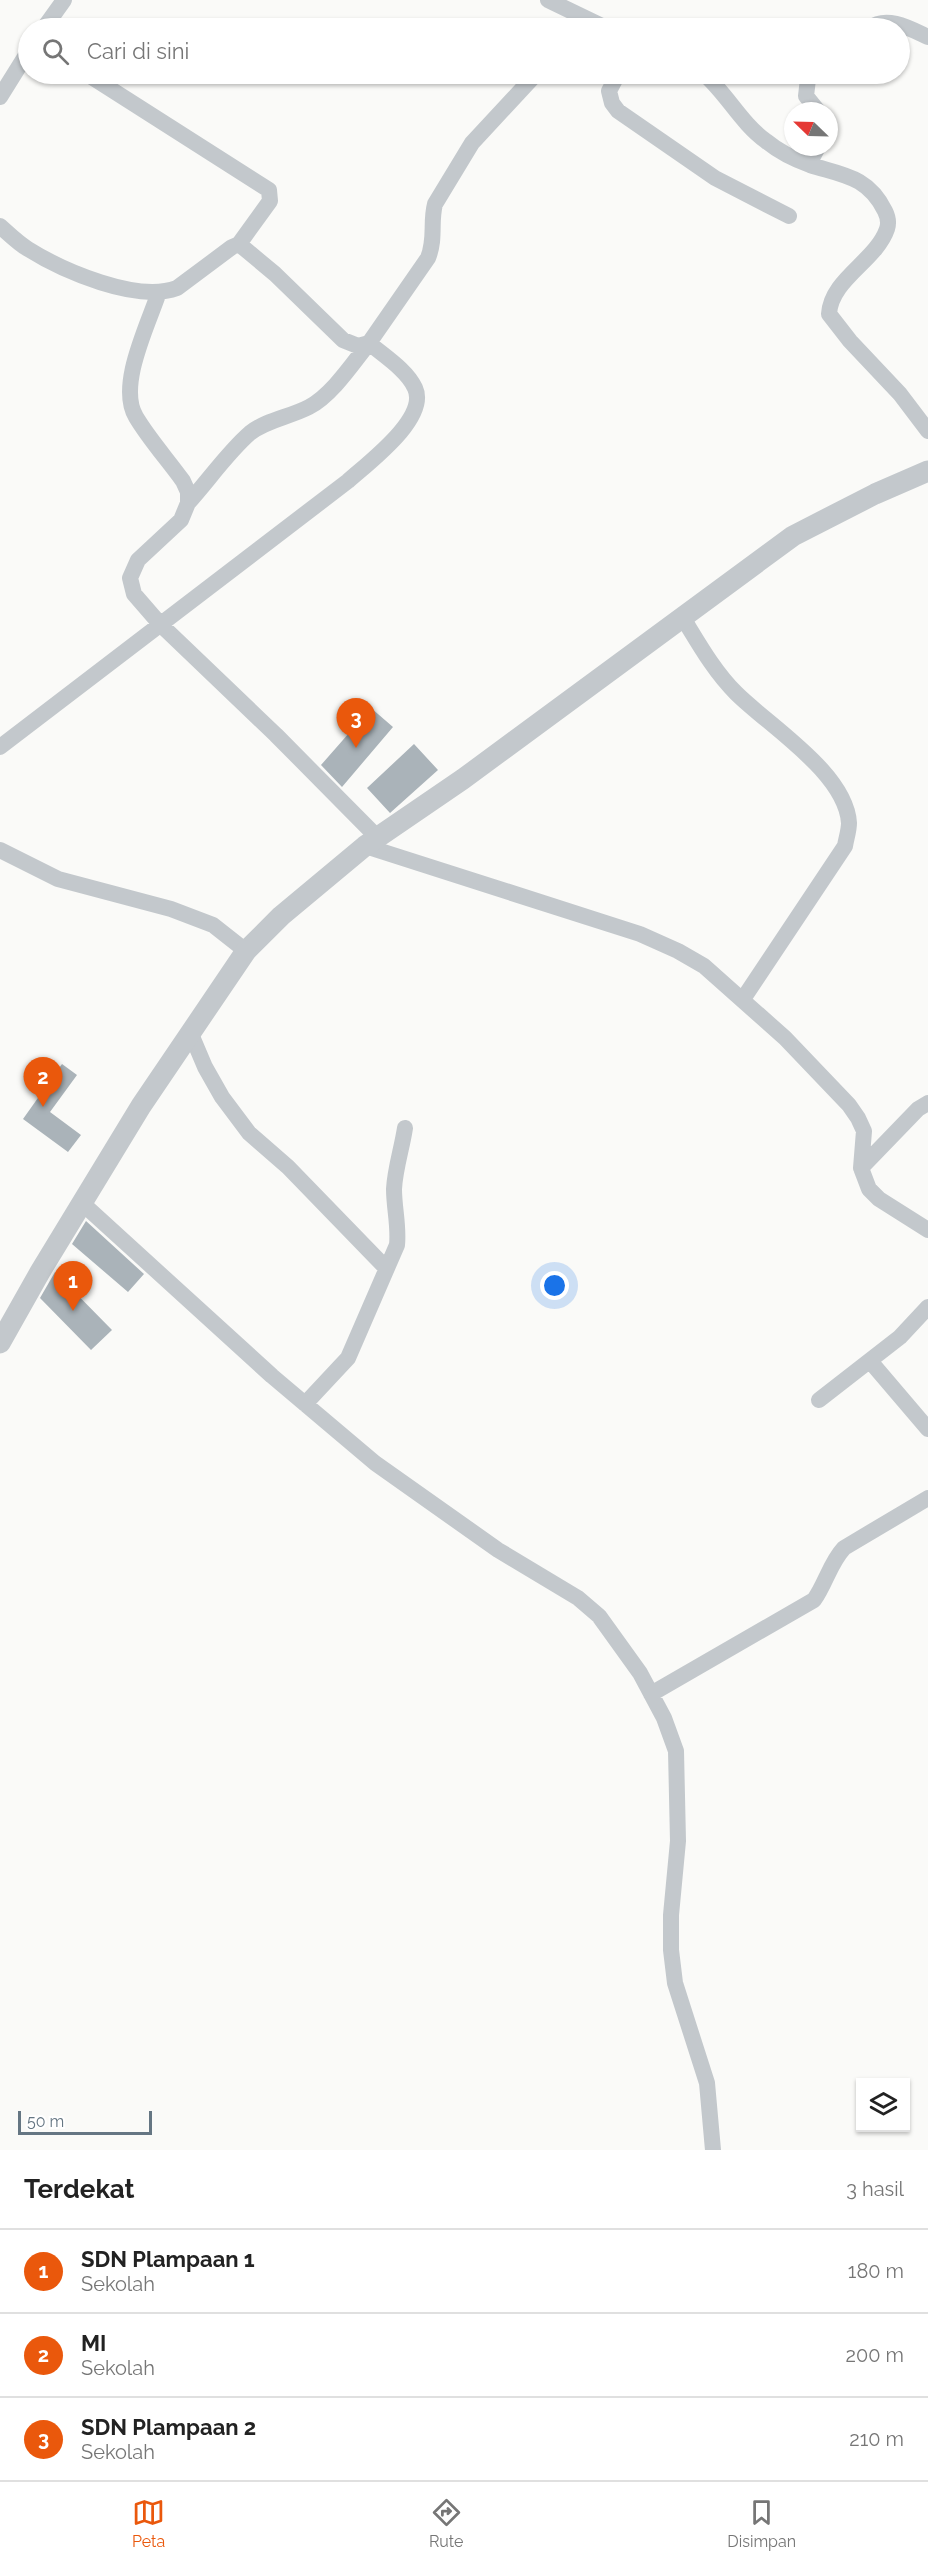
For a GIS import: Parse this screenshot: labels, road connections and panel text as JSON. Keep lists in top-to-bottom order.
{
  "scale_bar": "50 m",
  "north": "top left",
  "page": {
    "search": "Cari di sini",
    "pins": ["3", "2", "1"],
    "scale": "50 m",
    "heading": ["Terdekat", "3 hasil"],
    "list": [
      {
        "mark": "1",
        "name": "SDN Plampaan 1",
        "note": "Sekolah",
        "value": "180 m"
      },
      {
        "mark": "2",
        "name": "MI",
        "note": "Sekolah",
        "value": "200 m"
      },
      {
        "mark": "3",
        "name": "SDN Plampaan 2",
        "note": "Sekolah",
        "value": "210 m"
      }
    ],
    "nav": ["Peta", "Rute", "Disimpan"]
  }
}
